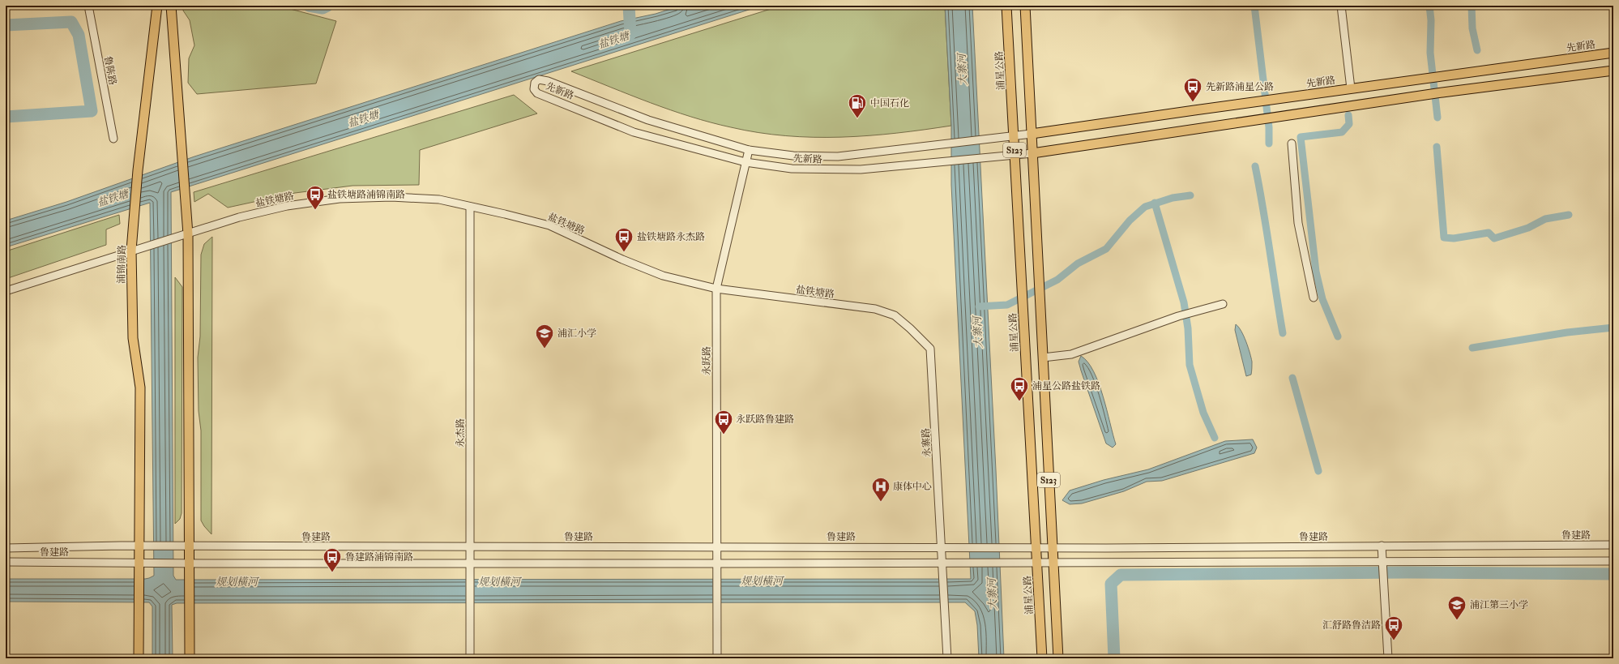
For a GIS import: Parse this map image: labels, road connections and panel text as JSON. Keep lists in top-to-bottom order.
{
  "streets": {
    "main road": [
      "先新路",
      "浦星公路",
      "S123",
      "浦锦南路"
    ],
    "street": [
      "鲁陈路",
      "盐铁塘路",
      "永跃路",
      "永杰路",
      "永寨路",
      "鲁建路"
    ]
  },
  "crossings": [
    ["先新路", "浦星公路"],
    ["先新路", "S123"],
    ["先新路", "永跃路"],
    ["浦星公路", "鲁建路"],
    ["S123", "鲁建路"],
    ["盐铁塘路", "浦锦南路"],
    ["盐铁塘路", "永跃路"],
    ["盐铁塘路", "永杰路"],
    ["盐铁塘路", "永寨路"],
    ["浦锦南路", "鲁建路"],
    ["永跃路", "鲁建路"],
    ["永杰路", "鲁建路"],
    ["永寨路", "鲁建路"]
  ],
  "water": ["盐铁塘", "大寨河", "规划横河"],
  "places": {
    "bus stop": [
      "先新路浦星公路",
      "盐铁塘路浦锦南路",
      "盐铁塘路永杰路",
      "浦星公路盐铁路",
      "永跃路鲁建路",
      "鲁建路浦锦南路",
      "汇舒路鲁洁路"
    ],
    "fuel station": ["中国石化"],
    "school or university": ["浦汇小学", "浦江第三小学"],
    "hospital": ["康体中心"]
  }
}
